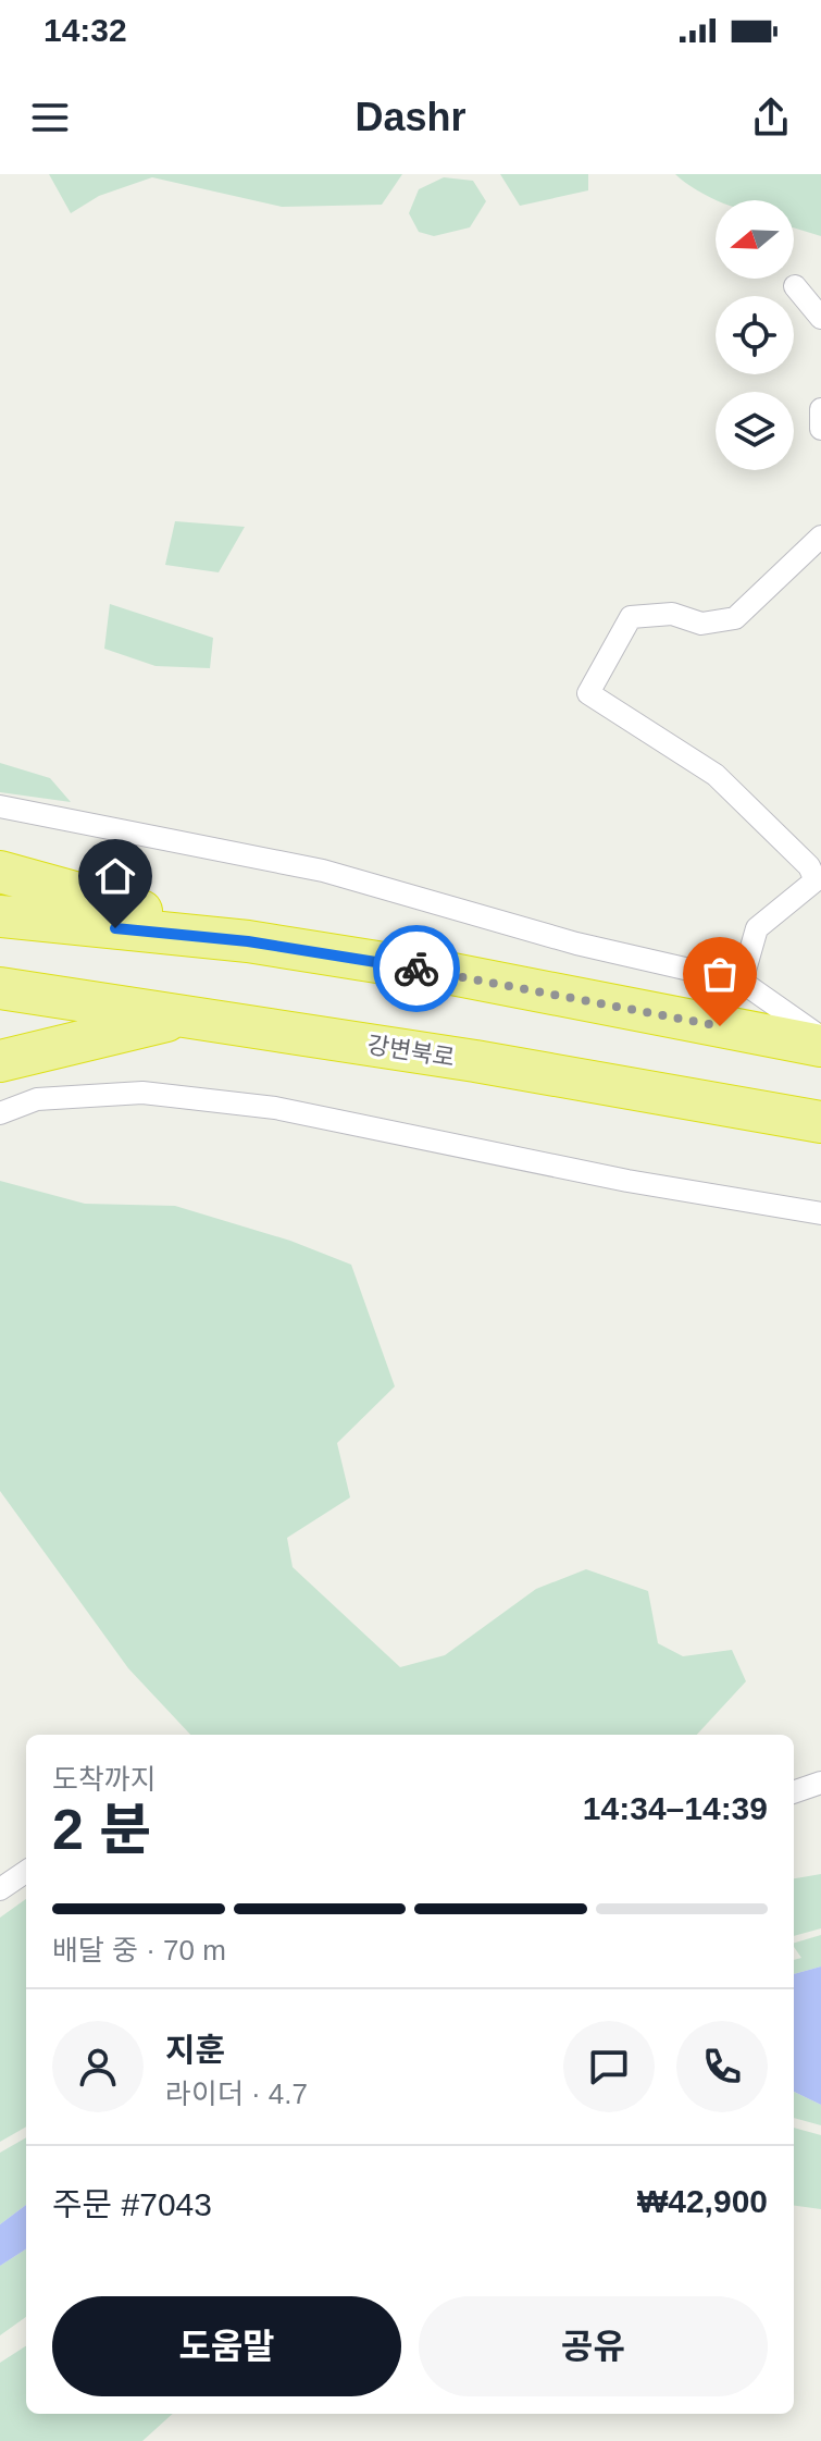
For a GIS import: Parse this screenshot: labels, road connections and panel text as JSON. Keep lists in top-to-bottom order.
{
  "streets": {
    "highway": ["강변북로"]
  },
  "north": "left",
  "page": {
    "status": "14:32",
    "header": "Dashr",
    "heading": ["2 분", "도착까지", "14:34–14:39"],
    "panel": [
      "지훈",
      "라이더 · 4.7",
      "주문 #7043",
      "₩42,900"
    ],
    "bar": "배달 중 · 70 m",
    "buttons": ["도움말", "공유"]
  }
}
